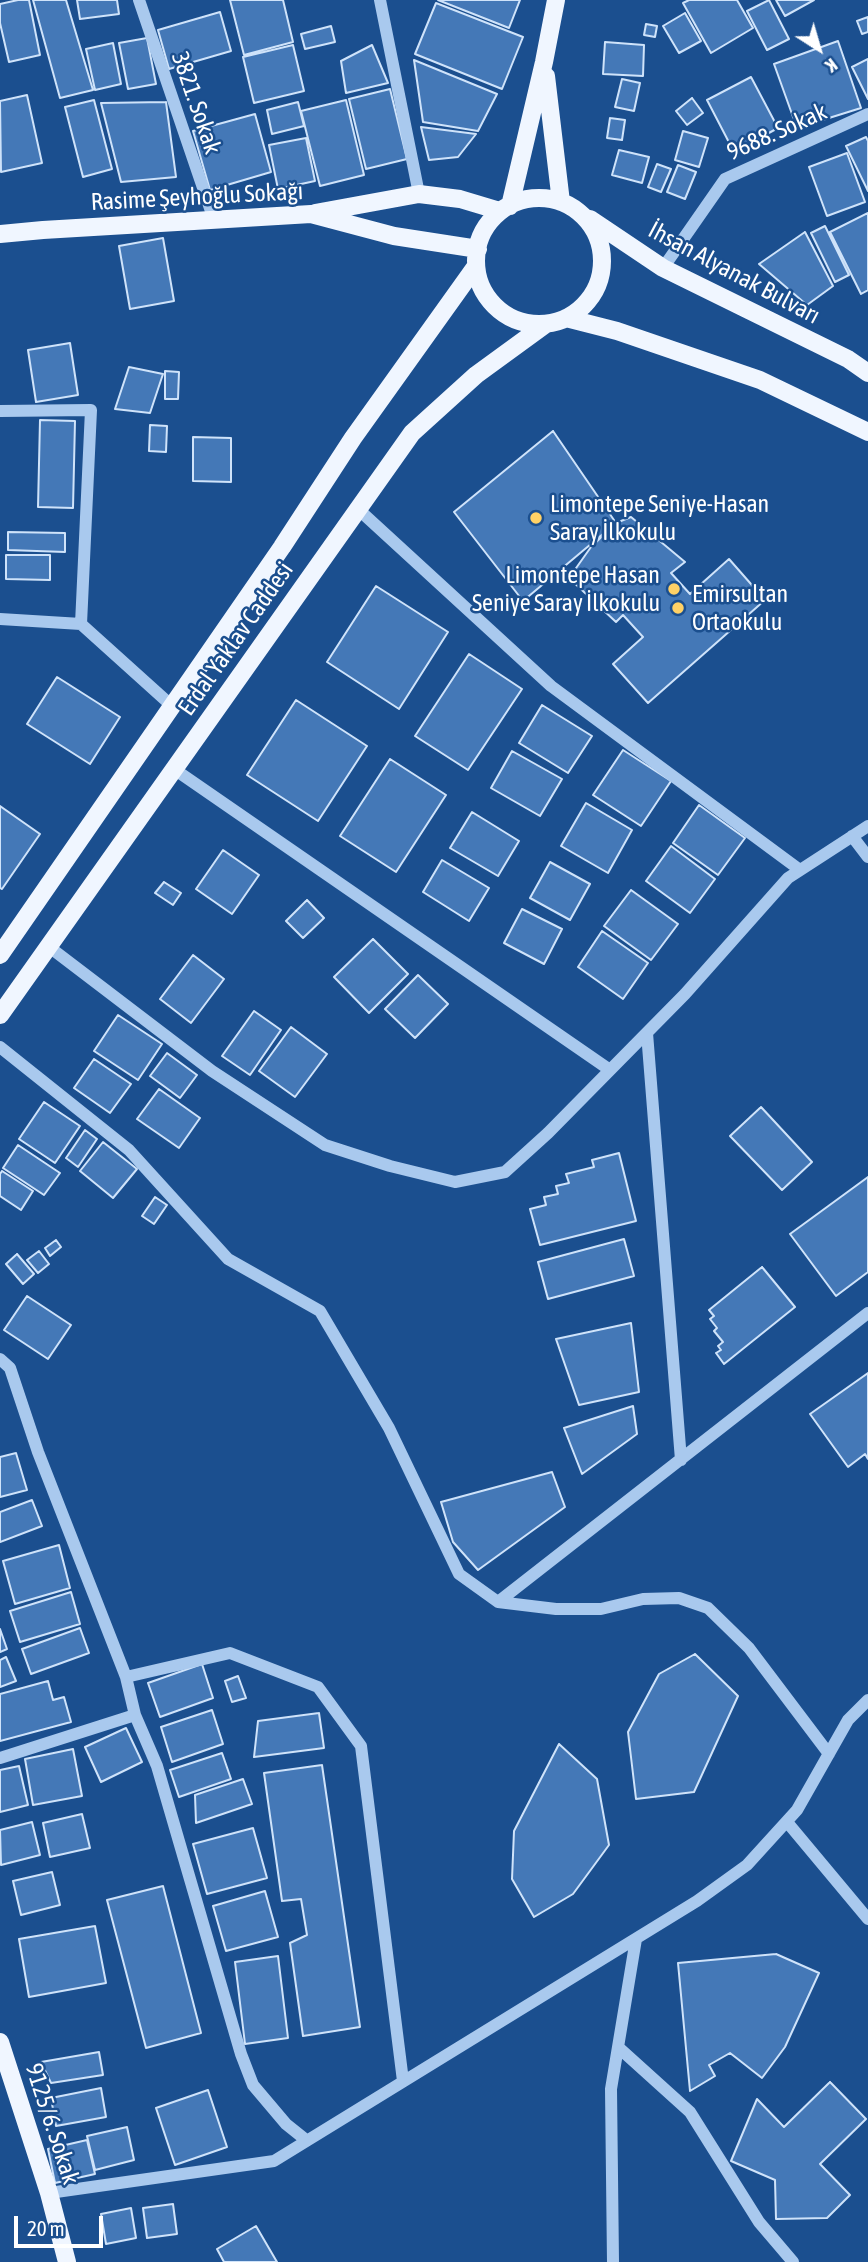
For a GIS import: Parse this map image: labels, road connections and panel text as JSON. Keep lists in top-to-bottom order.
{
  "streets": {
    "main road": [
      "Rasime Şeyhoğlu Sokağı",
      "İhsan Alyanak Bulvarı",
      "Erdal Yaklav Caddesi",
      "9125/6. Sokak"
    ],
    "street": ["3821. Sokak", "9688. Sokak"]
  },
  "crossings": [
    ["3821. Sokak", "Rasime Şeyhoğlu Sokağı"],
    ["9688. Sokak", "İhsan Alyanak Bulvarı"],
    ["Rasime Şeyhoğlu Sokağı", "İhsan Alyanak Bulvarı"],
    ["Rasime Şeyhoğlu Sokağı", "Erdal Yaklav Caddesi"],
    ["İhsan Alyanak Bulvarı", "Erdal Yaklav Caddesi"]
  ],
  "places": ["Limontepe Seniye-Hasan Saray İlkokulu", "Limontepe Hasan Seniye Saray İlkokulu", "Emirsultan Ortaokulu"],
  "scale_bar": "20 m",
  "north": "bottom right"
}
